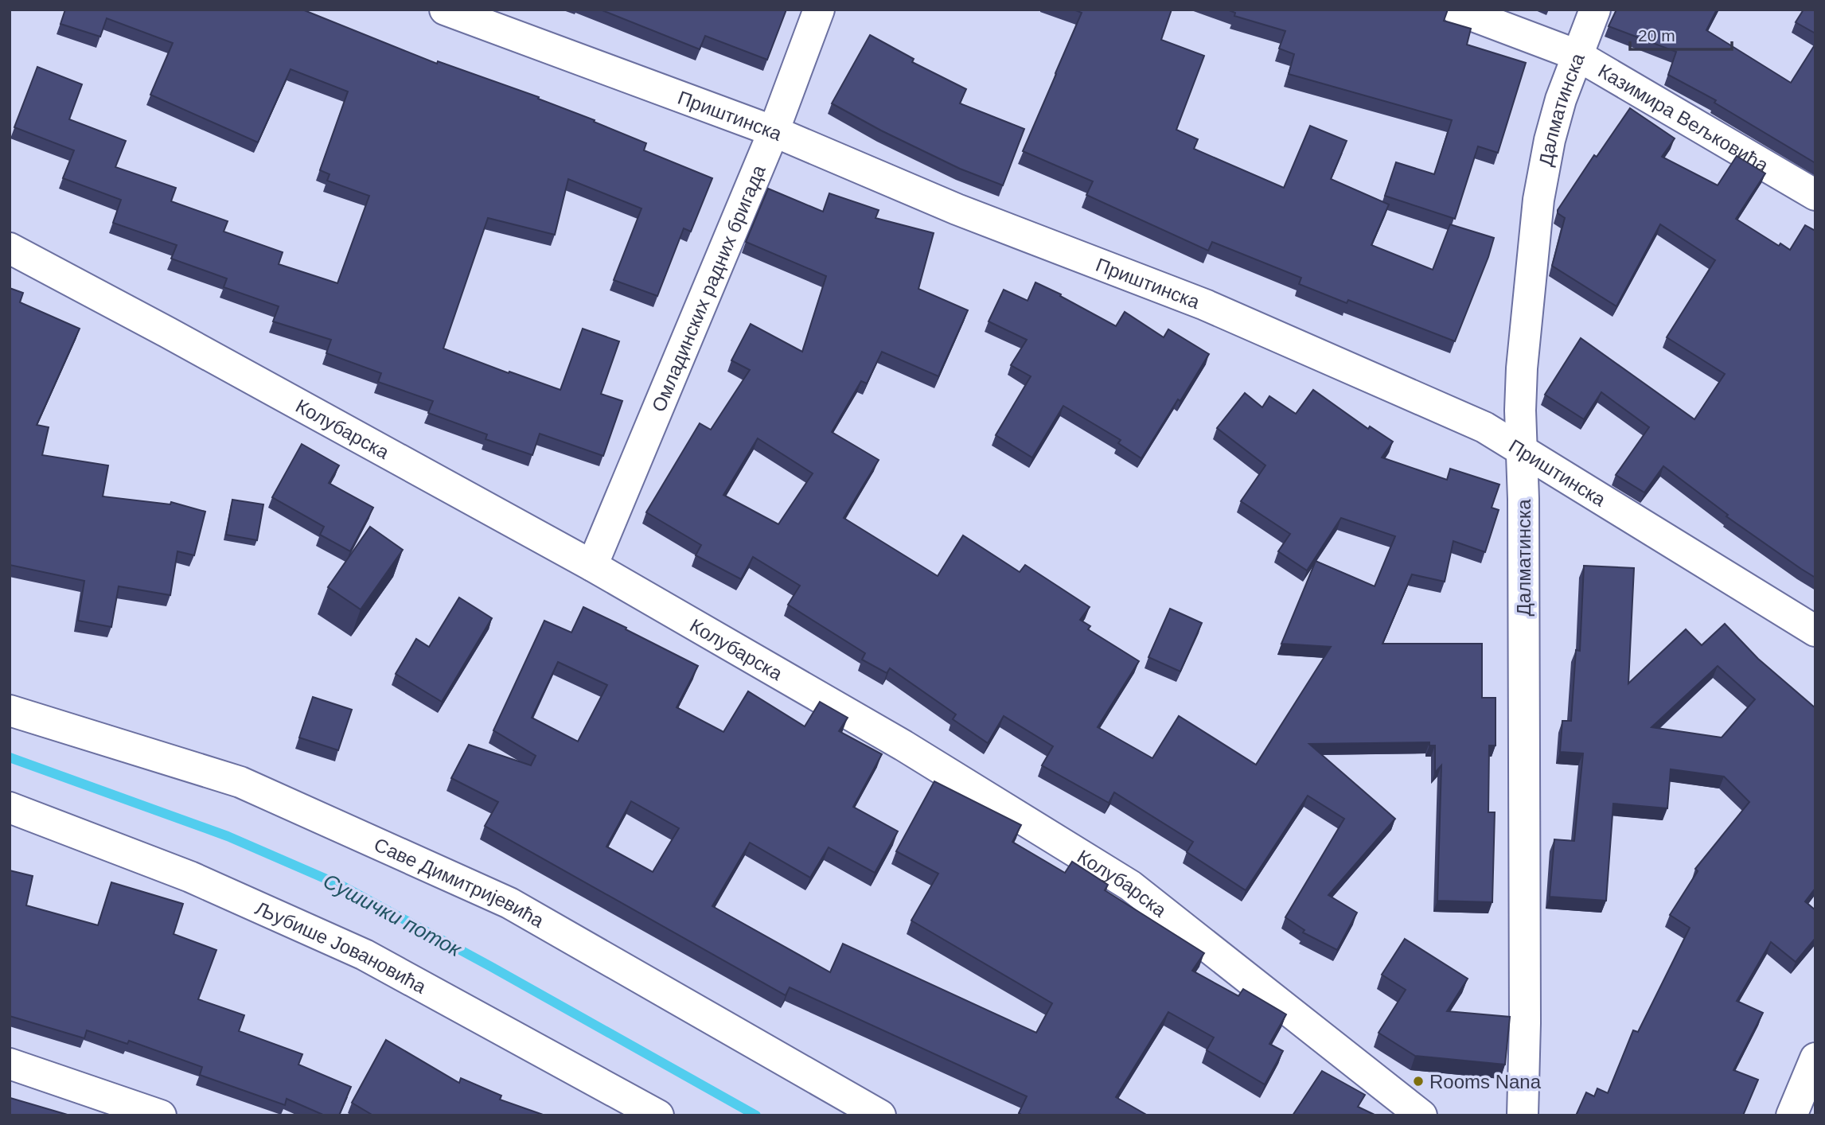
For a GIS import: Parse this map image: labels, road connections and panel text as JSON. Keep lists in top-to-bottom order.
{
  "streets": {
    "street": [
      "Далматинска",
      "Приштинска",
      "Казимира Вељковића",
      "Омладинских радних бригада",
      "Колубарска",
      "Саве Димитријевића",
      "Љубише Јовановића"
    ]
  },
  "crossings": [
    ["Далматинска", "Приштинска"],
    ["Далматинска", "Казимира Вељковића"],
    ["Приштинска", "Омладинских радних бригада"],
    ["Омладинских радних бригада", "Колубарска"]
  ],
  "water": ["Сушички поток"],
  "places": ["Rooms Nana"],
  "scale_bar": "20 m"
}
